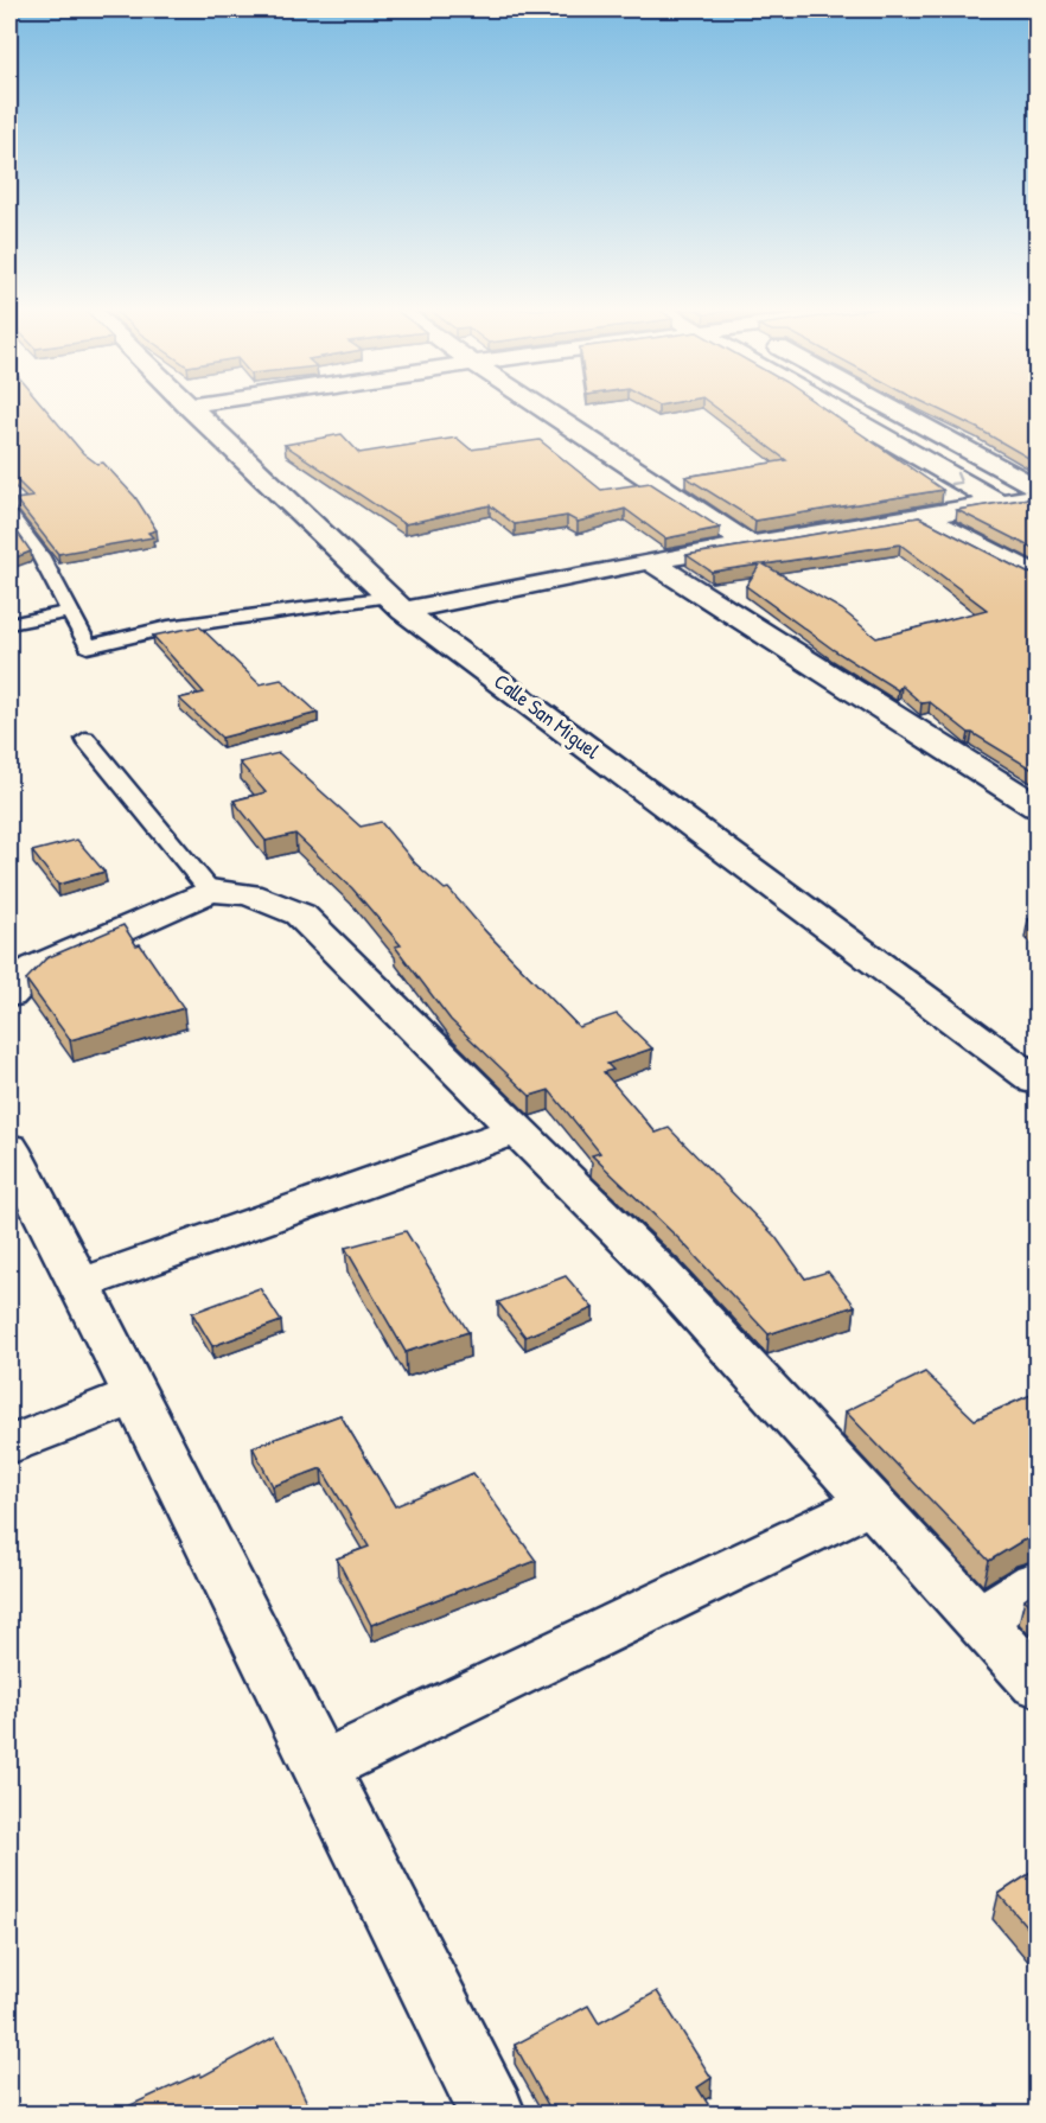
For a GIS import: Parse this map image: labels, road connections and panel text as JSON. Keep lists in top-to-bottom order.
{
  "streets": {
    "street": ["Calle San Miguel"]
  }
}
